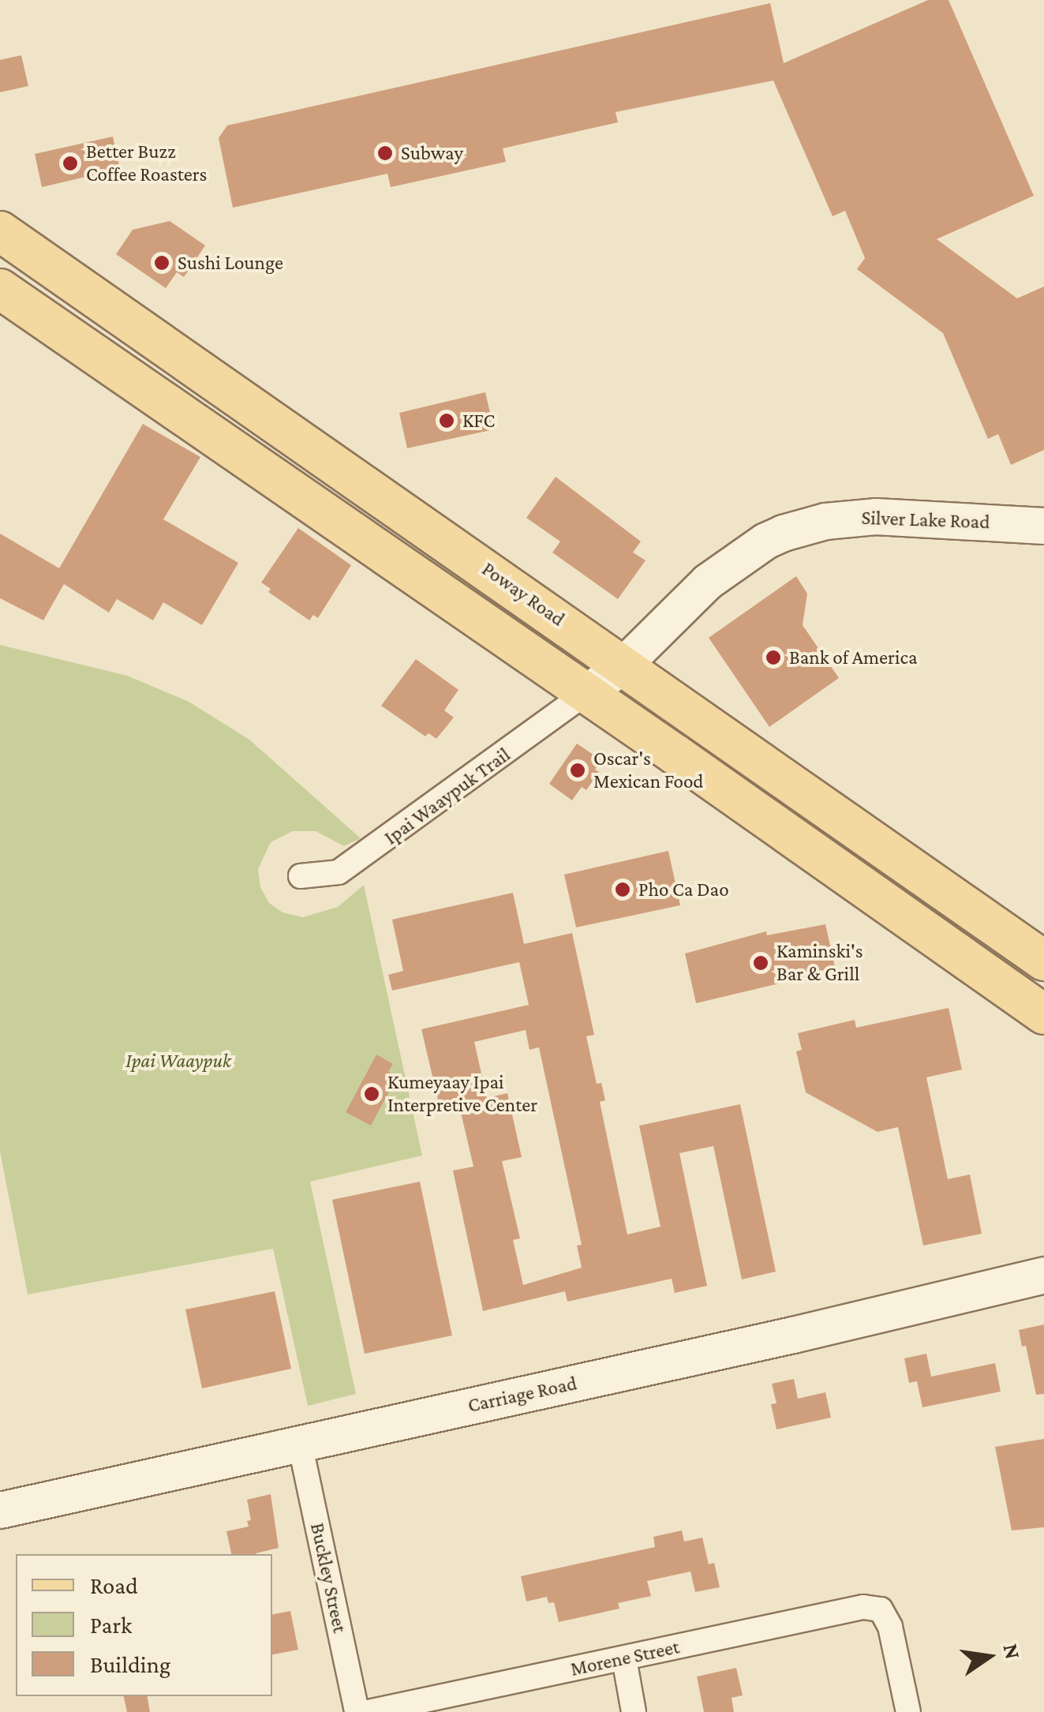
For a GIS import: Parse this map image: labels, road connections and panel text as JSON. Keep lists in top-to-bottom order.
{
  "streets": {
    "main road": ["Poway Road"],
    "street": [
      "Silver Lake Road",
      "Ipai Waaypuk Trail",
      "Carriage Road",
      "Buckley Street",
      "Morene Street"
    ]
  },
  "crossings": [
    ["Silver Lake Road", "Poway Road"],
    ["Silver Lake Road", "Ipai Waaypuk Trail"],
    ["Carriage Road", "Buckley Street"]
  ],
  "parks": ["Ipai Waaypuk"],
  "places": [
    "Subway",
    "Better Buzz Coffee Roasters",
    "Sushi Lounge",
    "KFC",
    "Bank of America",
    "Oscar's Mexican Food",
    "Pho Ca Dao",
    "Kaminski's Bar & Grill",
    "Kumeyaay Ipai Interpretive Center"
  ],
  "legend": ["Road", "Park", "Building"],
  "north": "right"
}
